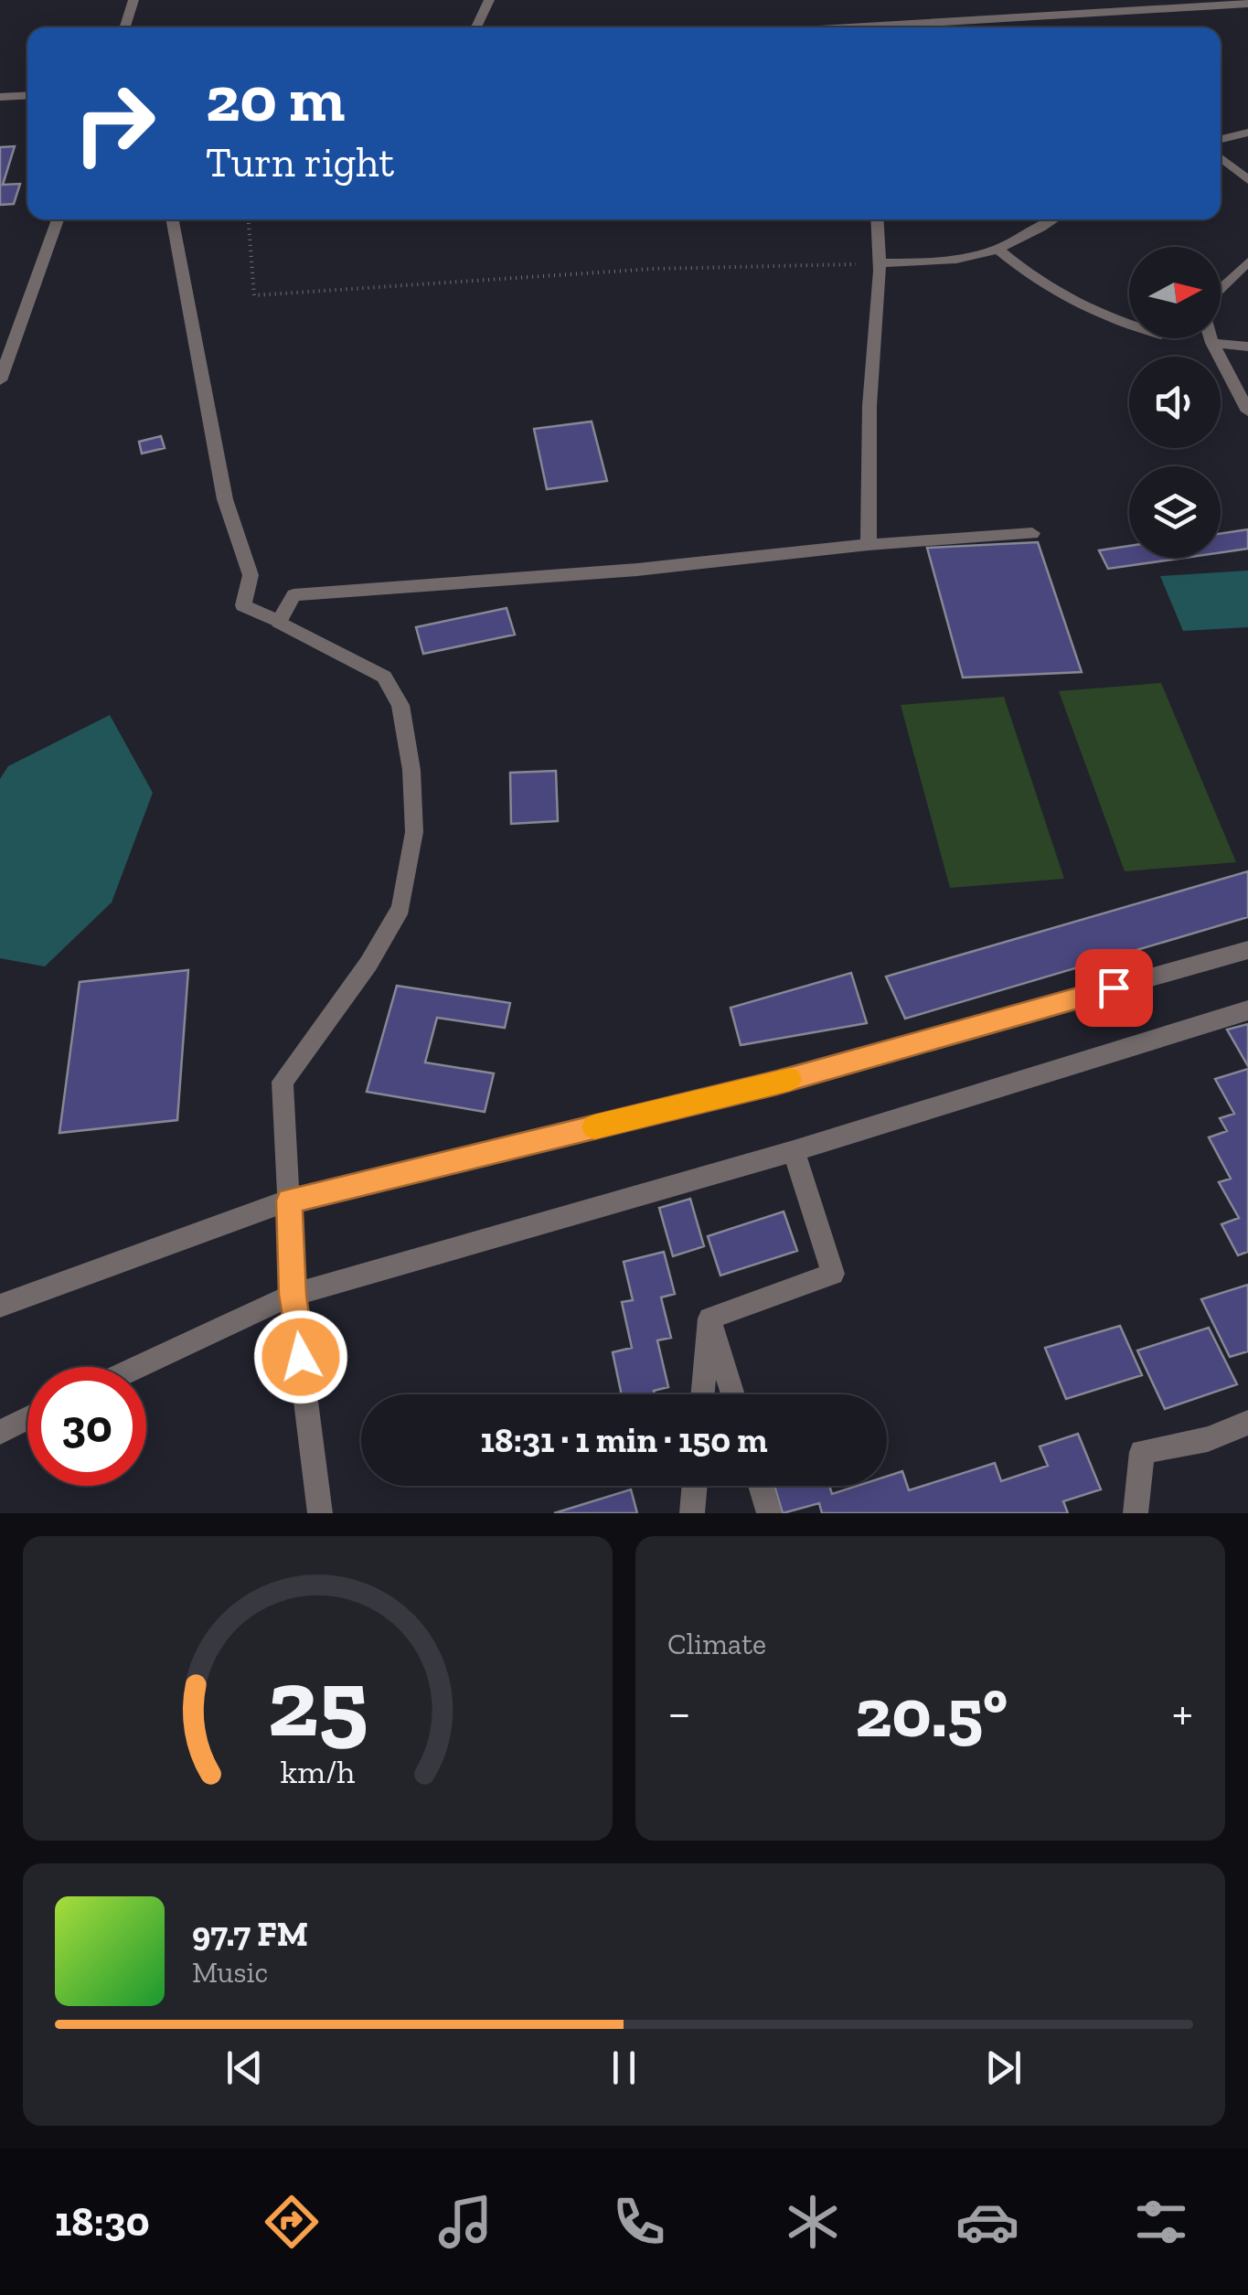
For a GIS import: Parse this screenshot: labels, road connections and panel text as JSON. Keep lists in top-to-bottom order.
{
  "north": "right",
  "page": {
    "turn": ["20 m", "Turn right"],
    "limit": "30",
    "trip": "18:31 · 1 min · 150 m",
    "tile": "Climate",
    "heat": ["−", "20.5°", "+"],
    "song": ["97.7 FM", "Music"],
    "tabs": "18:30",
    "gauge": ["25", "km/h"]
  }
}
